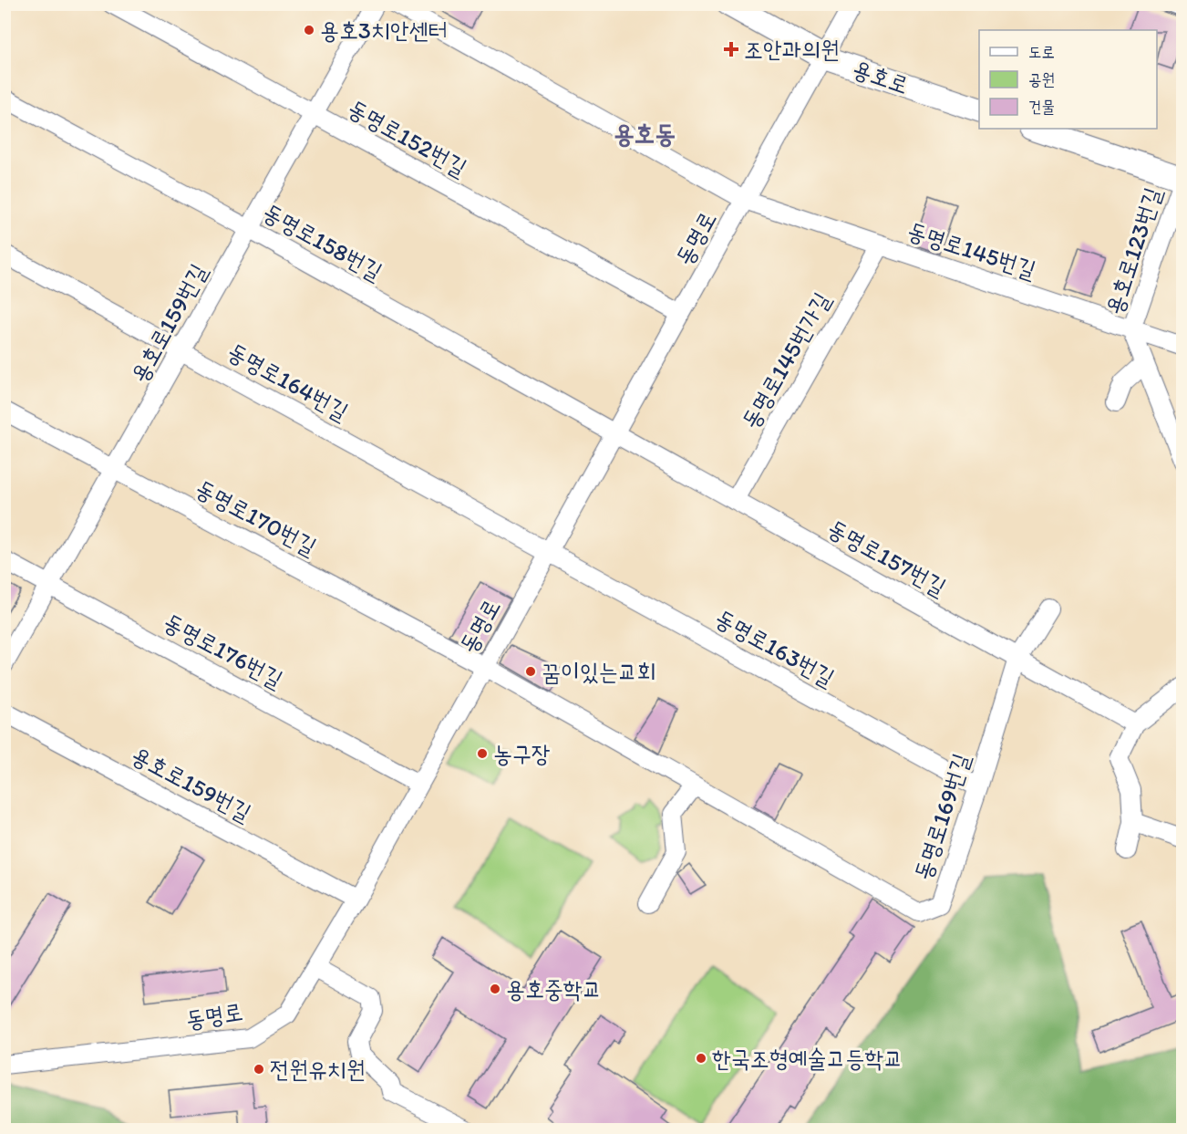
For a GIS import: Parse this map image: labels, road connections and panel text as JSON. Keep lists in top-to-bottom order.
{
  "streets": {
    "main road": ["용호로"],
    "street": [
      "동명로152번길",
      "동명로",
      "동명로158번길",
      "동명로145번길",
      "용호로123번길",
      "용호로159번길",
      "동명로145번가길",
      "동명로164번길",
      "동명로170번길",
      "동명로157번길",
      "동명로163번길",
      "동명로176번길",
      "동명로169번길"
    ]
  },
  "crossings": [
    ["용호로", "동명로"],
    ["동명로152번길", "동명로"],
    ["동명로152번길", "용호로159번길"],
    ["동명로", "동명로158번길"],
    ["동명로", "동명로145번길"],
    ["동명로", "용호로159번길"],
    ["동명로", "동명로164번길"],
    ["동명로", "동명로170번길"],
    ["동명로", "동명로157번길"],
    ["동명로", "동명로163번길"],
    ["동명로", "동명로176번길"],
    ["동명로", "동명로169번길"],
    ["동명로158번길", "용호로159번길"],
    ["동명로158번길", "동명로157번길"],
    ["동명로145번길", "용호로123번길"],
    ["동명로145번길", "동명로145번가길"],
    ["용호로159번길", "동명로164번길"],
    ["용호로159번길", "동명로170번길"],
    ["용호로159번길", "동명로176번길"],
    ["동명로145번가길", "동명로157번길"],
    ["동명로164번길", "동명로163번길"],
    ["동명로170번길", "동명로169번길"],
    ["동명로157번길", "동명로169번길"],
    ["동명로163번길", "동명로169번길"]
  ],
  "districts": ["용호동"],
  "places": {
    "other": [
      "용호3치안센터",
      "꿈이있는교회",
      "농구장",
      "용호중학교",
      "한국조형예술고등학교",
      "전원유치원"
    ],
    "health": ["조안과의원"]
  },
  "legend": ["도로", "공원", "건물"]
}
